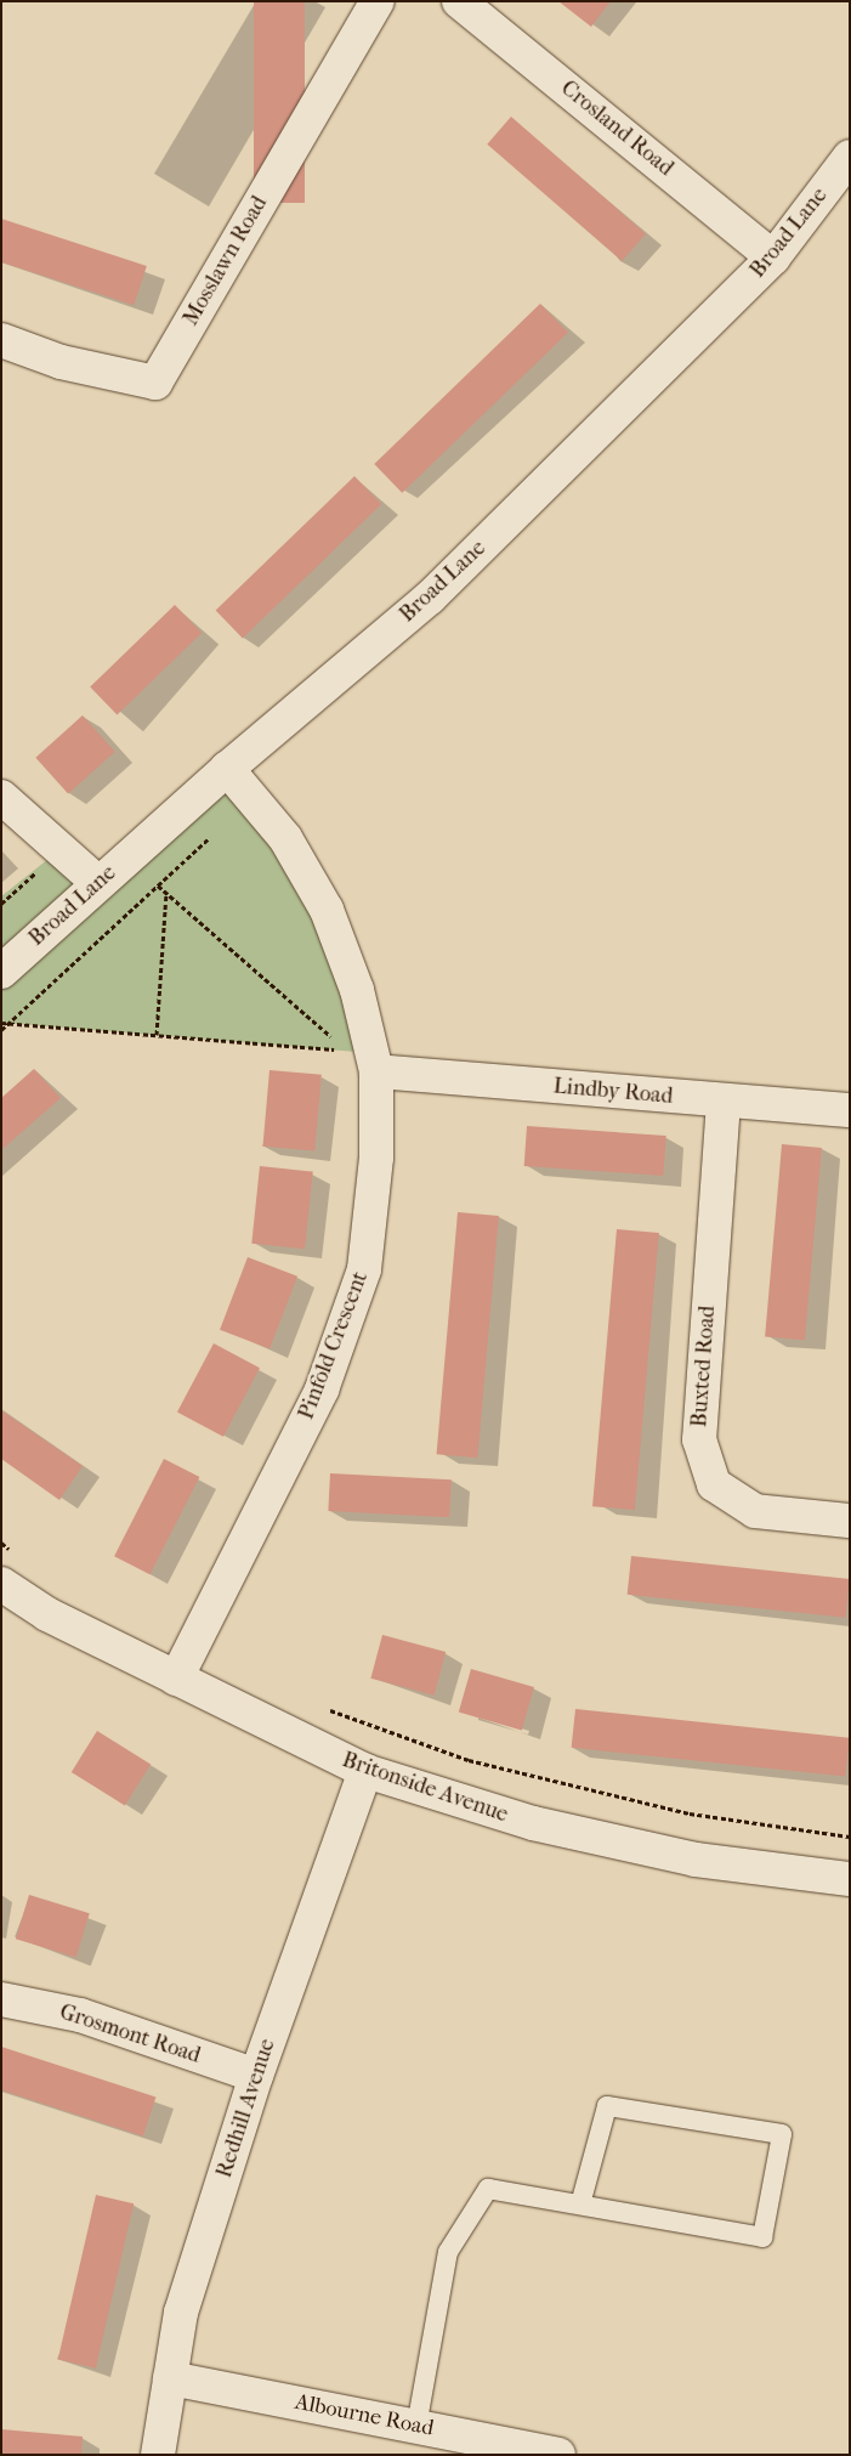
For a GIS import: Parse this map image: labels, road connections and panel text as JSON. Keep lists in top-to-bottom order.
{
  "streets": {
    "street": [
      "Crosland Road",
      "Broad Lane",
      "Mosslawn Road",
      "Lindby Road",
      "Pinfold Crescent",
      "Buxted Road",
      "Britonside Avenue",
      "Grosmont Road",
      "Redhill Avenue",
      "Albourne Road"
    ]
  },
  "crossings": [
    ["Crosland Road", "Broad Lane"],
    ["Broad Lane", "Pinfold Crescent"],
    ["Lindby Road", "Pinfold Crescent"],
    ["Lindby Road", "Buxted Road"],
    ["Pinfold Crescent", "Britonside Avenue"],
    ["Britonside Avenue", "Redhill Avenue"],
    ["Grosmont Road", "Redhill Avenue"],
    ["Redhill Avenue", "Albourne Road"]
  ]
}
